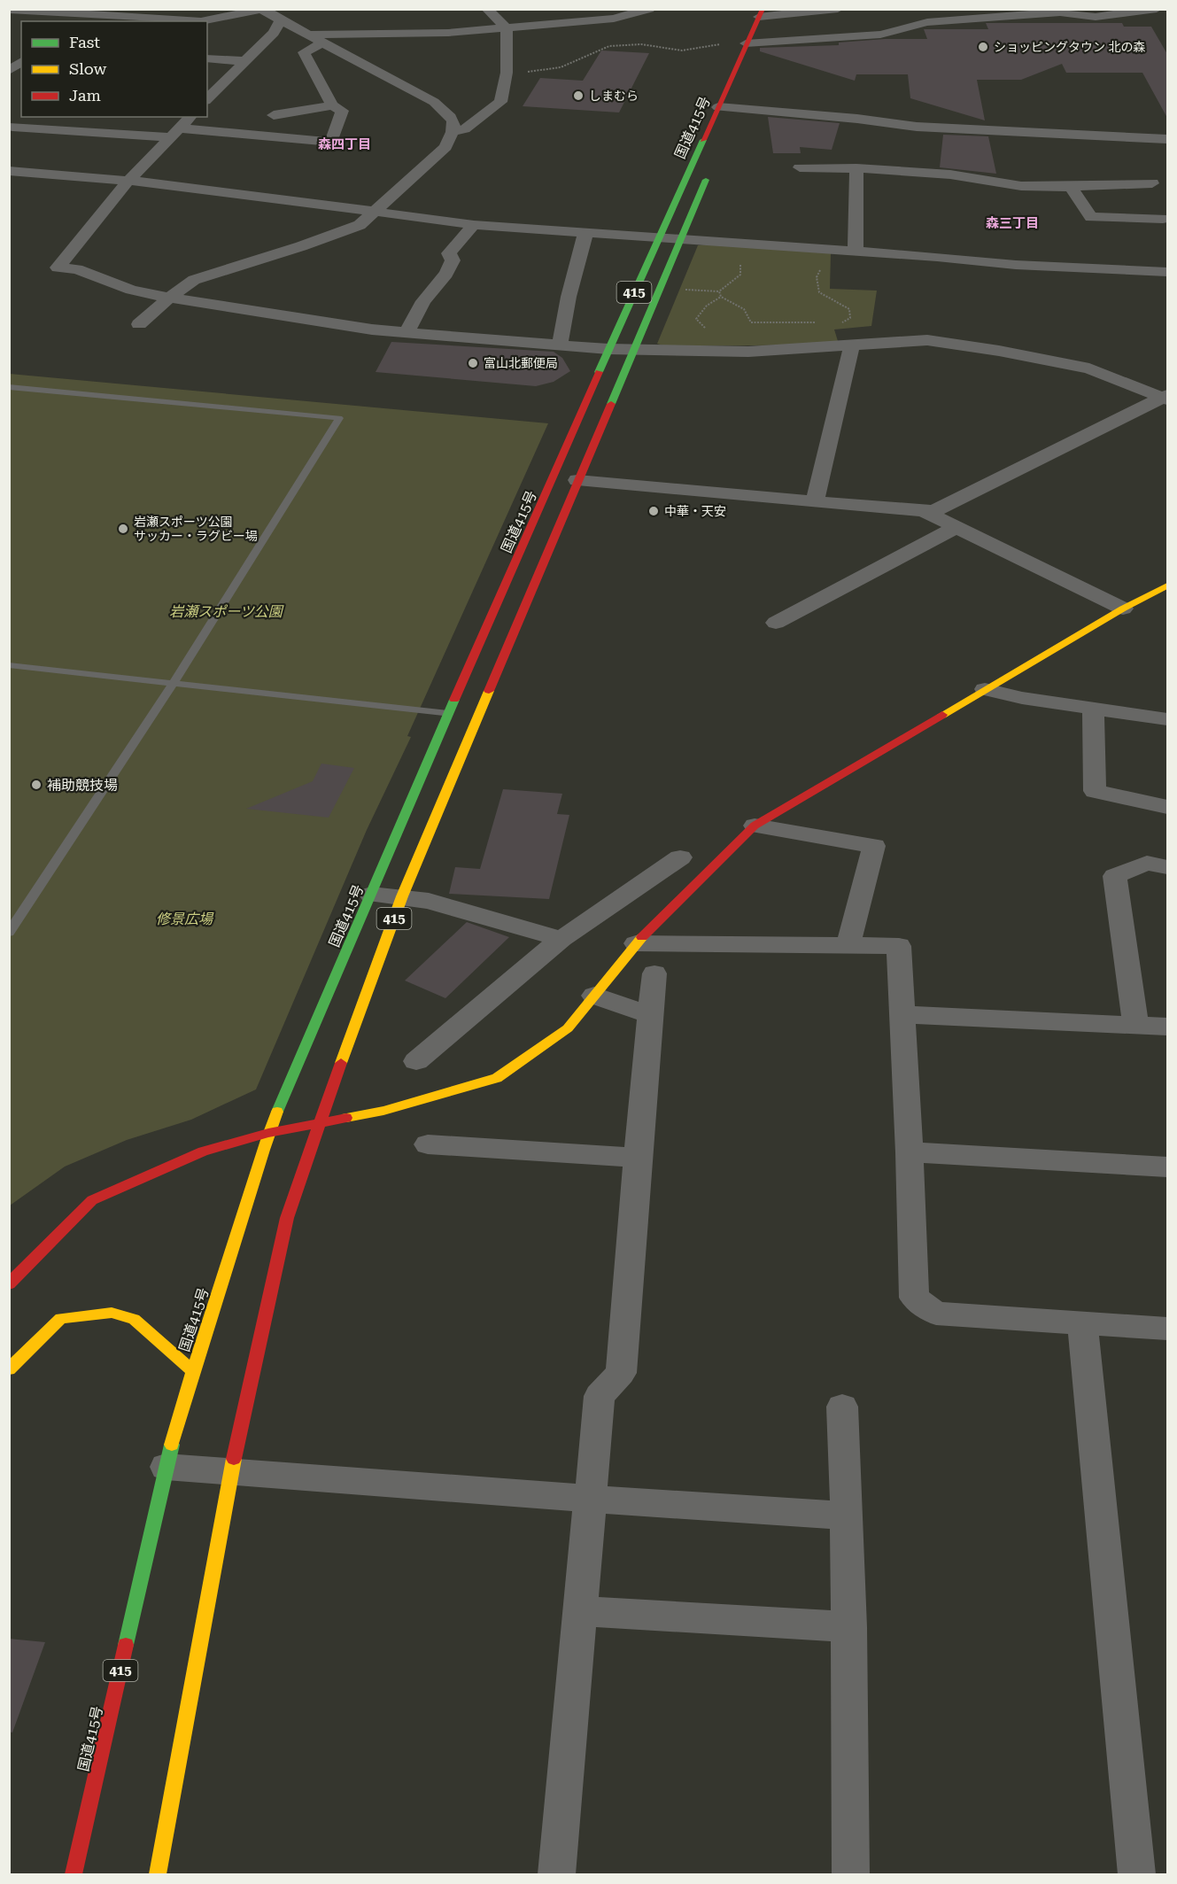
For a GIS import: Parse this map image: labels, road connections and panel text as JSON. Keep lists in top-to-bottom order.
{
  "streets": {
    "main road": ["国道415号", "415"]
  },
  "districts": ["森四丁目", "森三丁目"],
  "parks": ["岩瀬スポーツ公園", "修景広場"],
  "places": [
    "ショッピングタウン 北の森",
    "しまむら",
    "富山北郵便局",
    "中華・天安",
    "岩瀬スポーツ公園 サッカー・ラグビー場",
    "補助競技場"
  ],
  "legend": ["Fast", "Slow", "Jam"]
}
